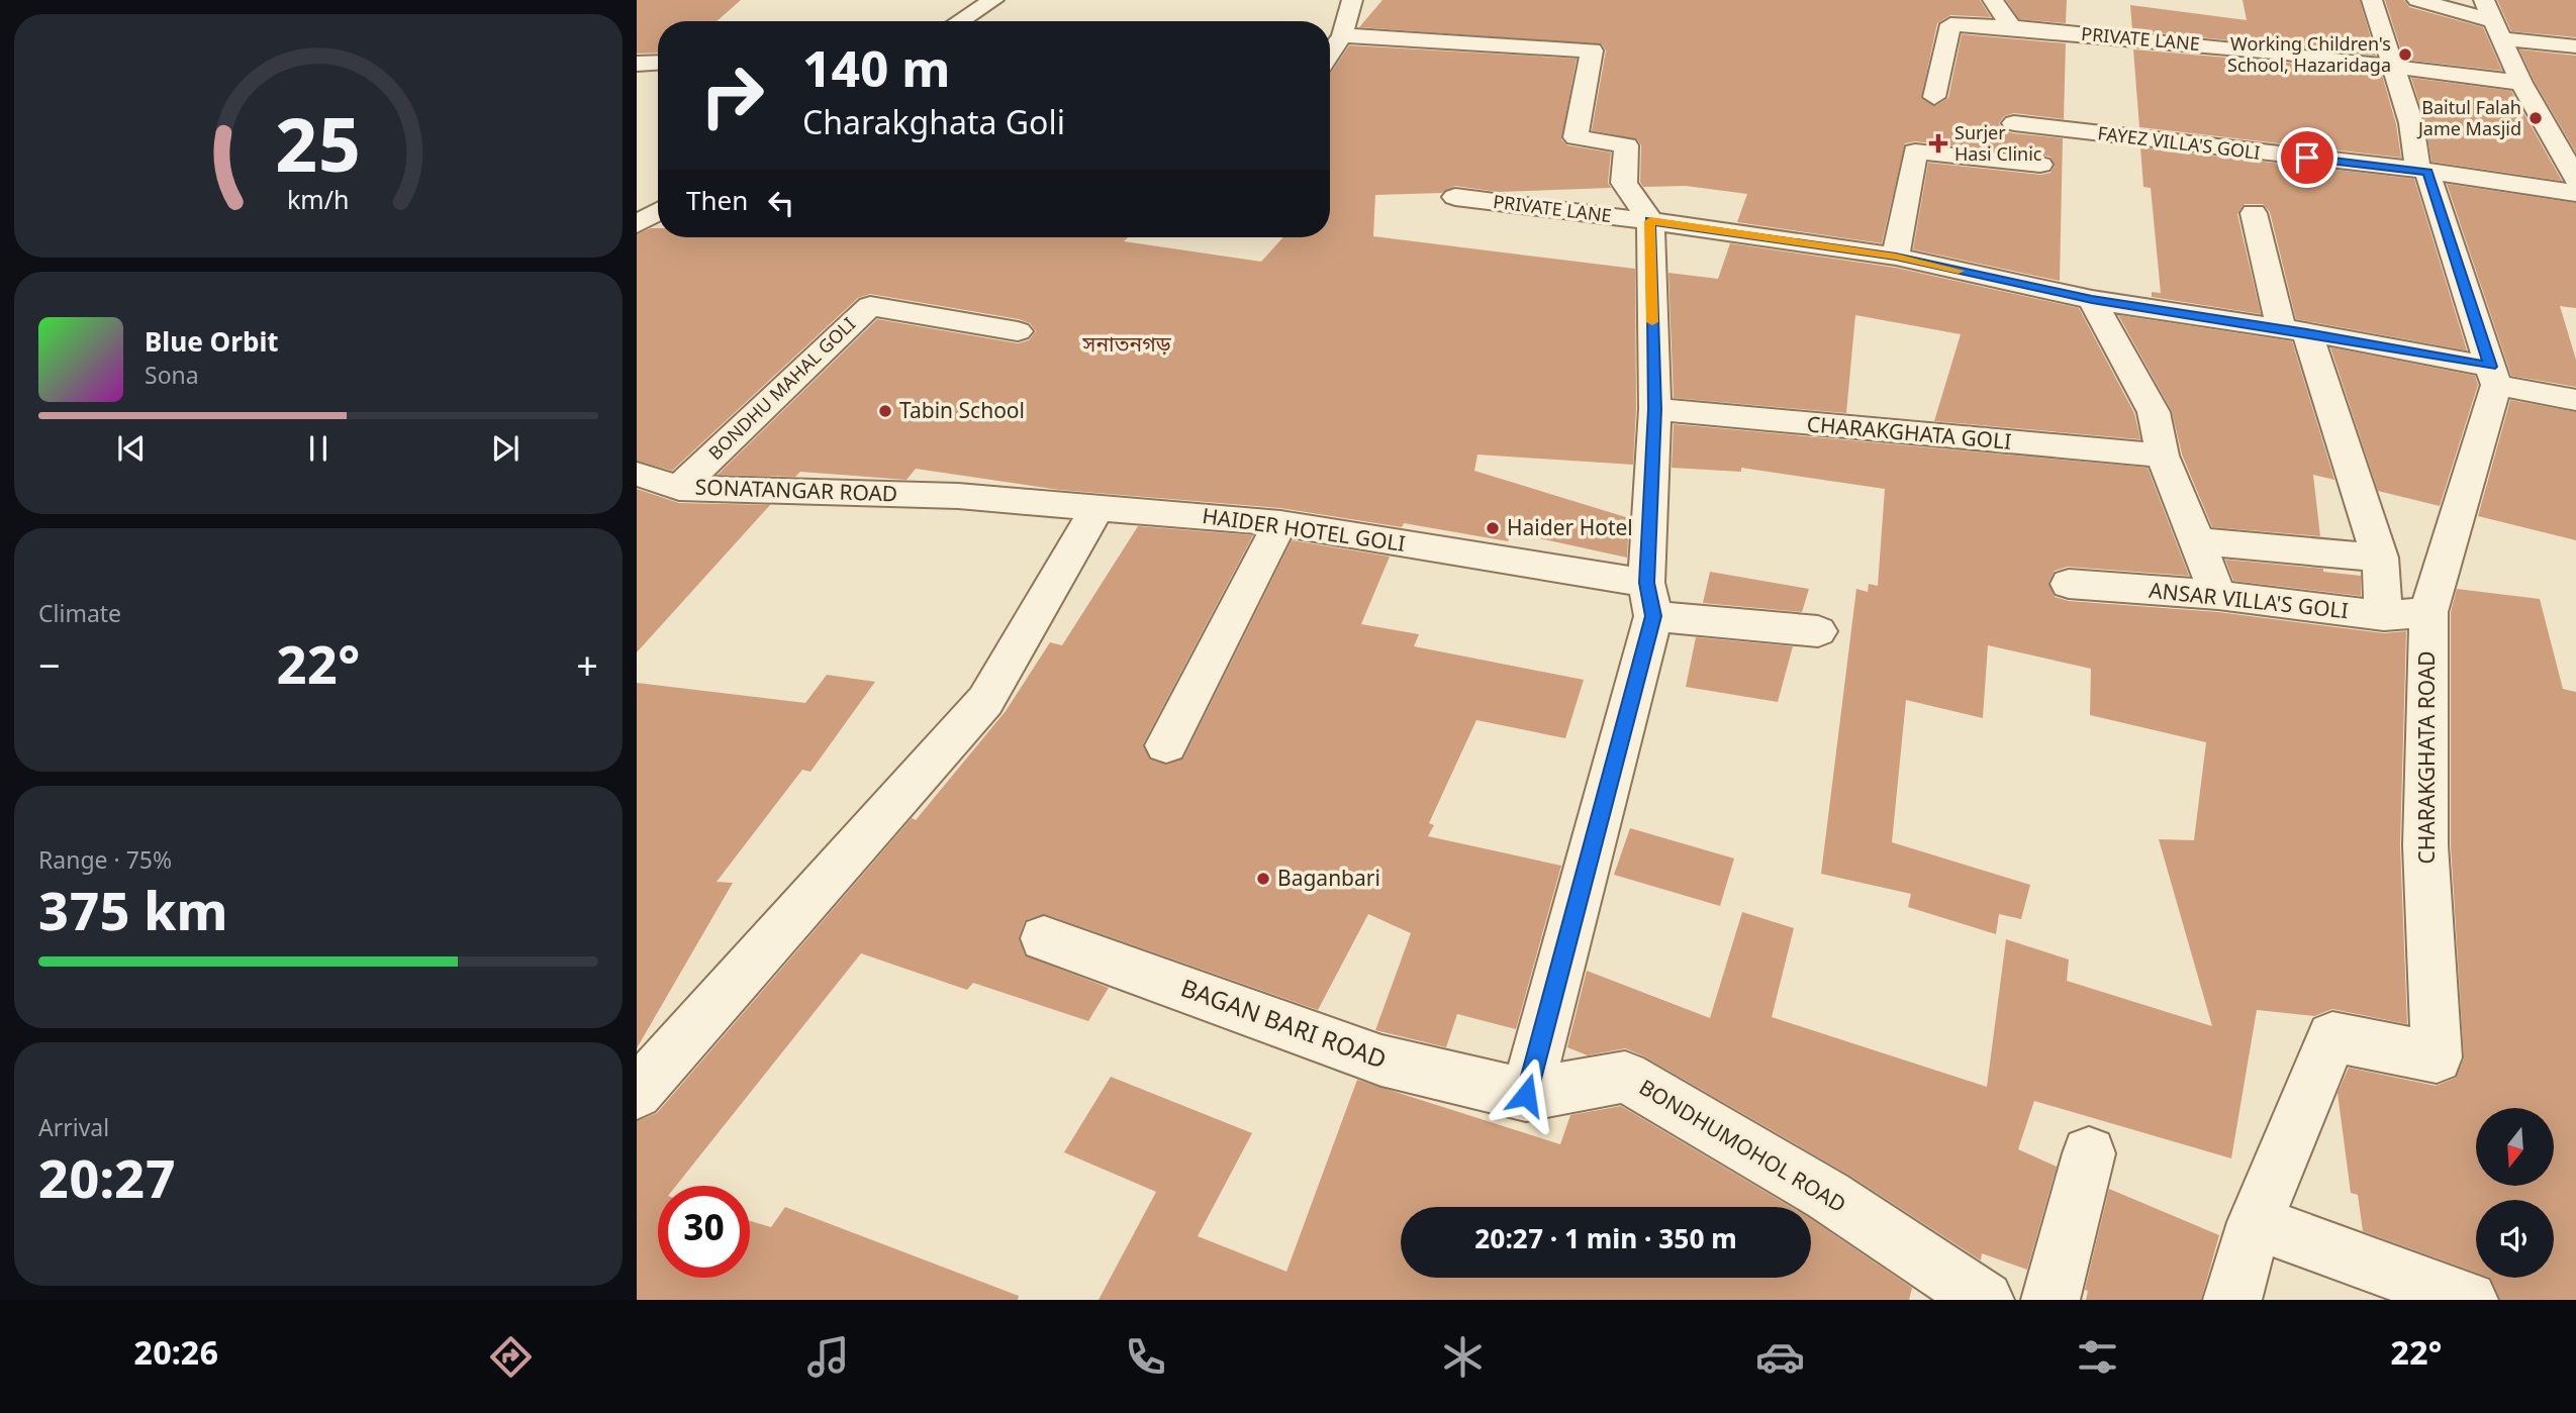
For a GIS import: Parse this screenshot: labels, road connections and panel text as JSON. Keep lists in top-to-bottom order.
{
  "streets": {
    "street": [
      "PRIVATE LANE",
      "FAYEZ VILLA'S GOLI",
      "BONDHU MAHAL GOLI",
      "CHARAKGHATA GOLI",
      "SONATANGAR ROAD",
      "HAIDER HOTEL GOLI",
      "ANSAR VILLA'S GOLI",
      "CHARAKGHATA ROAD",
      "BAGAN BARI ROAD",
      "BONDHUMOHOL ROAD"
    ]
  },
  "crossings": [
    ["BONDHU MAHAL GOLI", "SONATANGAR ROAD"],
    ["SONATANGAR ROAD", "HAIDER HOTEL GOLI"],
    ["ANSAR VILLA'S GOLI", "CHARAKGHATA ROAD"],
    ["BAGAN BARI ROAD", "BONDHUMOHOL ROAD"]
  ],
  "districts": ["সনাতনগড়"],
  "places": {
    "other": [
      "Working Children's School, Hazaridaga",
      "Baitul Falah Jame Masjid",
      "Tabin School",
      "Haider Hotel",
      "Baganbari"
    ],
    "health": ["Surjer Hasi Clinic"]
  },
  "north": "bottom",
  "page": {
    "turn": ["140 m", "Charakghata Goli"],
    "then": "Then",
    "song": ["Blue Orbit", "Sona"],
    "tile": [
      "Climate",
      ["Range · 75%", "375 km"],
      ["Arrival", "20:27"]
    ],
    "heat": ["−", "22°", "+"],
    "limit": "30",
    "trip": "20:27 · 1 min · 350 m",
    "tabs": ["20:26", "22°"],
    "gauge": ["25", "km/h"]
  }
}
